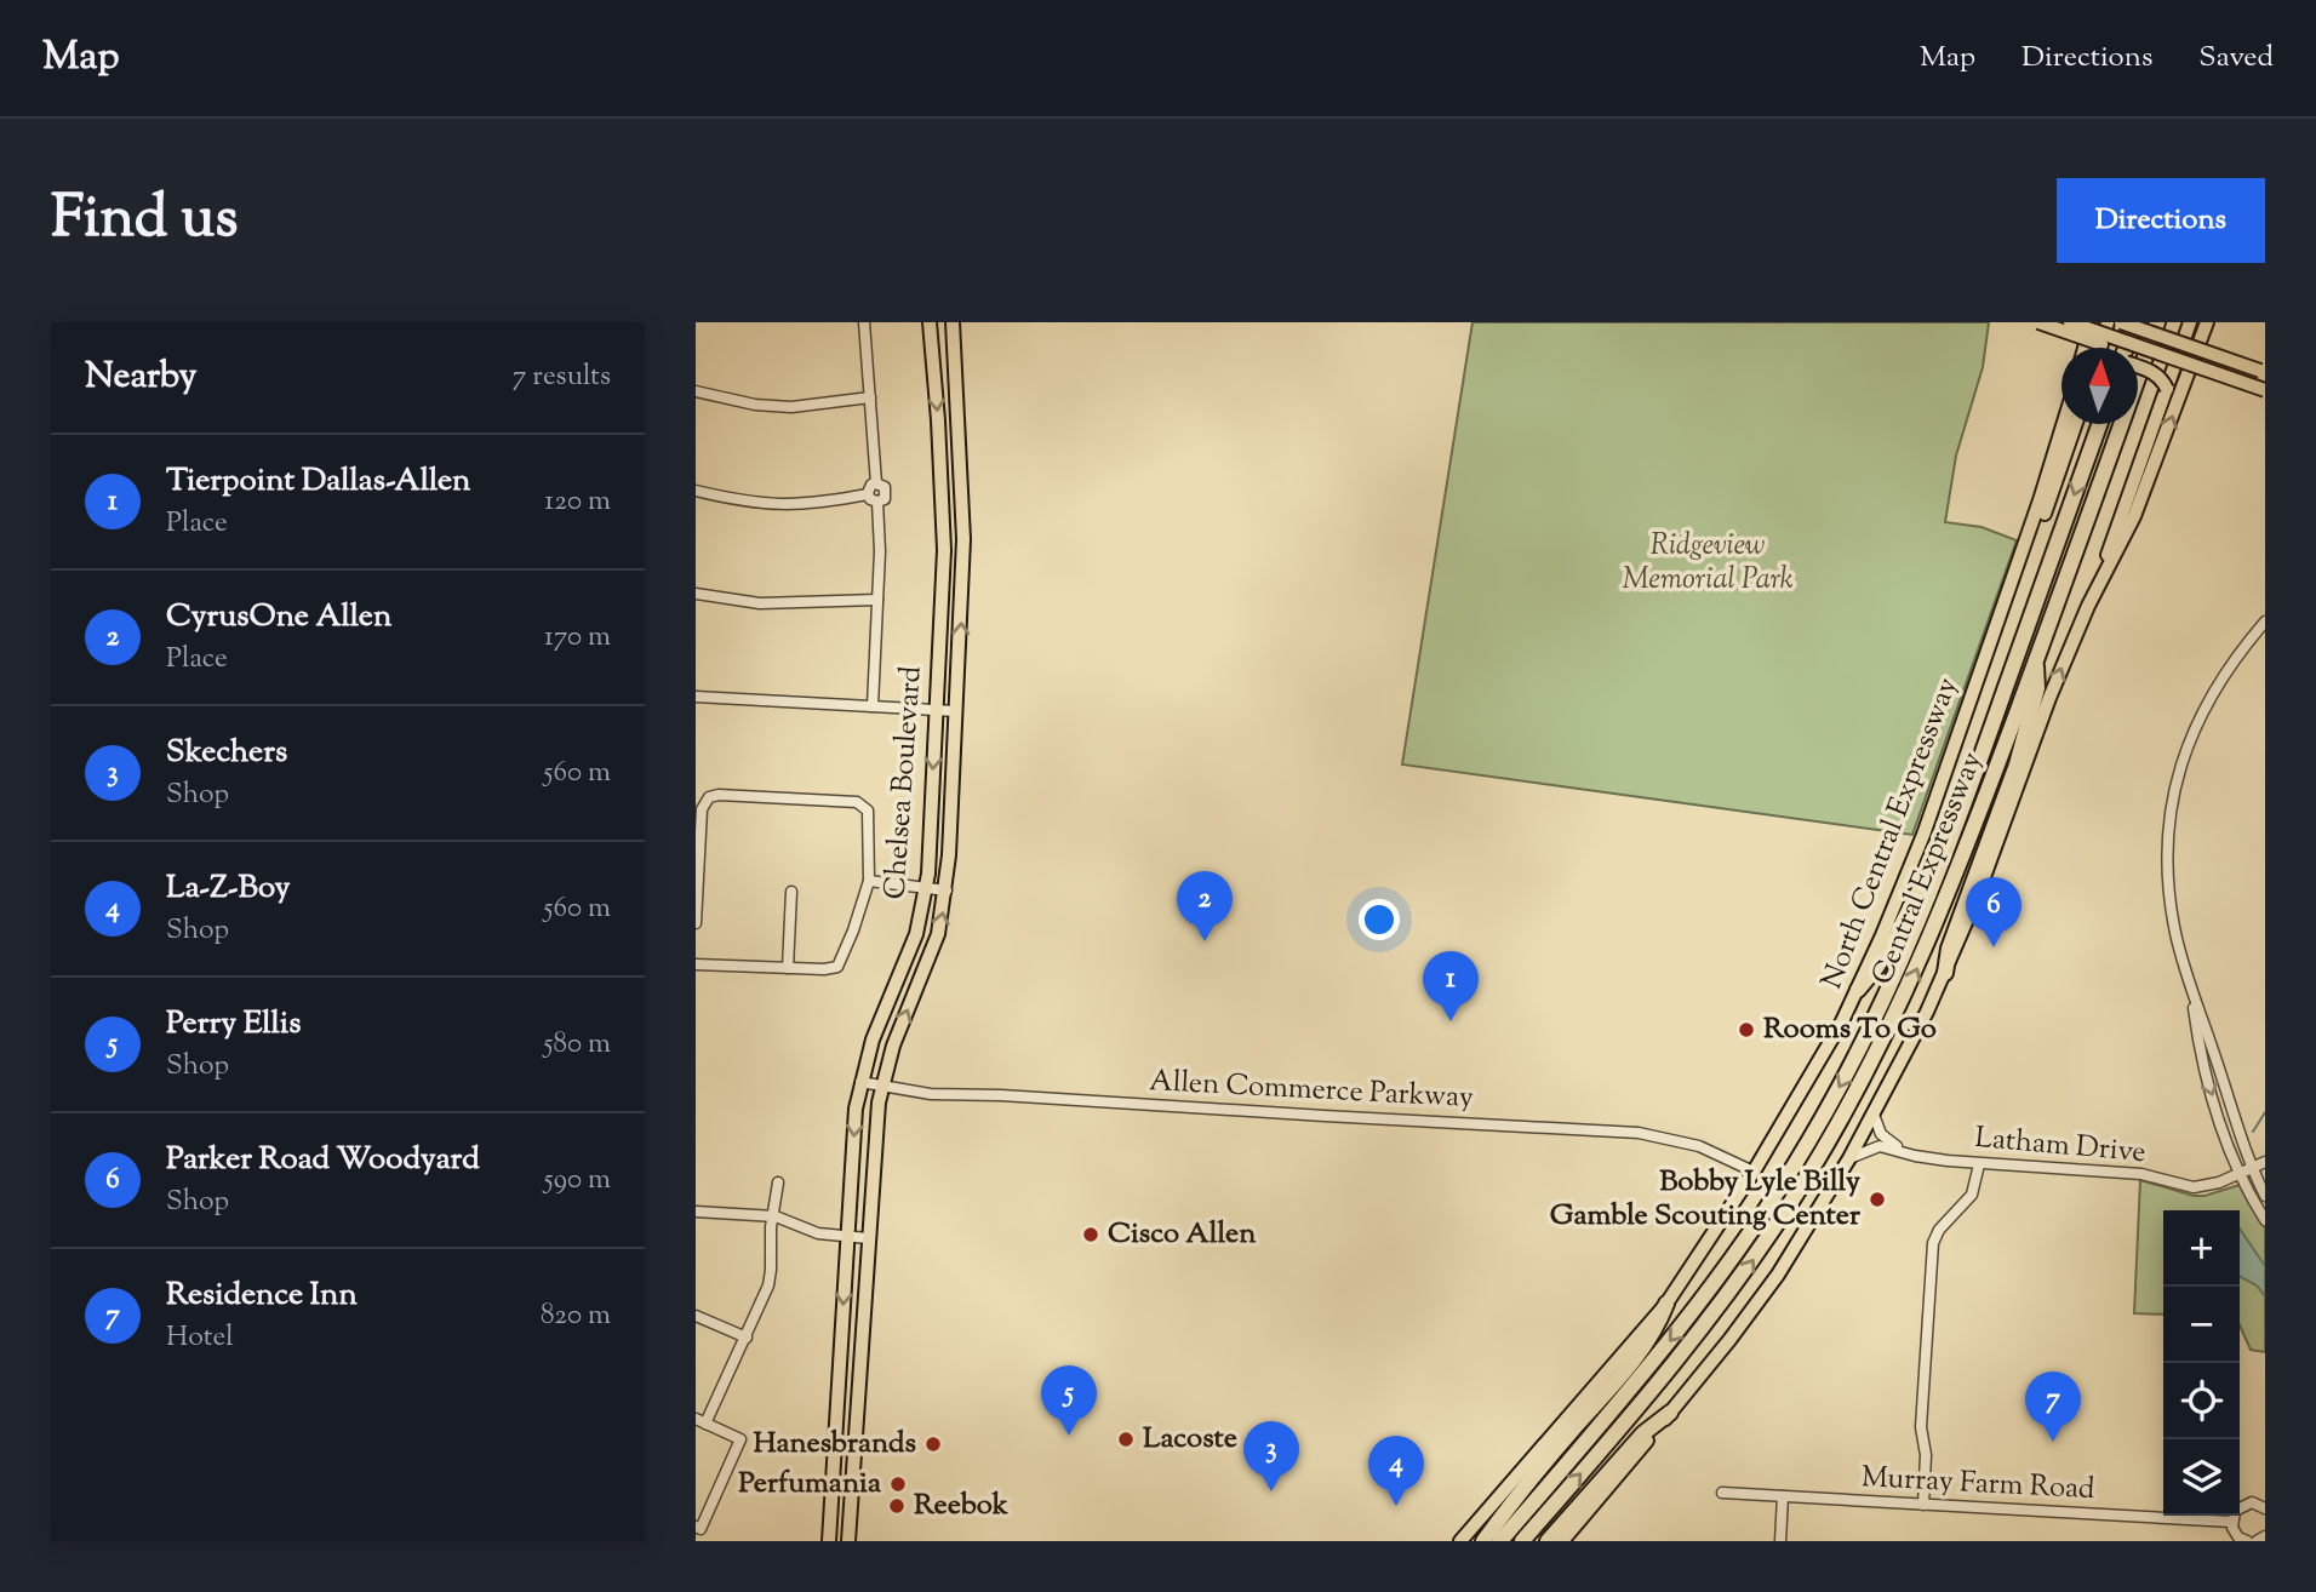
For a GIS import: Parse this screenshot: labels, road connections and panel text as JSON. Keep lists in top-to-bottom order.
{
  "streets": {
    "highway": ["Central Expressway"],
    "main road": ["Chelsea Boulevard", "North Central Expressway"],
    "street": ["Allen Commerce Parkway", "Latham Drive", "Murray Farm Road"]
  },
  "crossings": [
    ["Chelsea Boulevard", "Allen Commerce Parkway"],
    ["North Central Expressway", "Allen Commerce Parkway"]
  ],
  "parks": ["Ridgeview Memorial Park"],
  "places": [
    "Rooms To Go",
    "Bobby Lyle Billy Gamble Scouting Center",
    "Cisco Allen",
    "Lacoste",
    "Hanesbrands",
    "Perfumania",
    "Reebok"
  ],
  "north": "top",
  "page": {
    "header": "Map",
    "nav": ["Map", "Directions", "Saved"],
    "title": "Find us",
    "buttons": "Directions",
    "heading": ["Nearby", "7 results"],
    "list": [
      {
        "mark": "1",
        "name": "Tierpoint Dallas-Allen",
        "note": "Place",
        "value": "120 m"
      },
      {
        "mark": "2",
        "name": "CyrusOne Allen",
        "note": "Place",
        "value": "170 m"
      },
      {
        "mark": "3",
        "name": "Skechers",
        "note": "Shop",
        "value": "560 m"
      },
      {
        "mark": "4",
        "name": "La-Z-Boy",
        "note": "Shop",
        "value": "560 m"
      },
      {
        "mark": "5",
        "name": "Perry Ellis",
        "note": "Shop",
        "value": "580 m"
      },
      {
        "mark": "6",
        "name": "Parker Road Woodyard",
        "note": "Shop",
        "value": "590 m"
      },
      {
        "mark": "7",
        "name": "Residence Inn",
        "note": "Hotel",
        "value": "820 m"
      }
    ],
    "pins": [
      "2",
      "6",
      "1",
      "5",
      "7",
      "3",
      "4"
    ],
    "map_buttons": ["+", "−"]
  }
}
